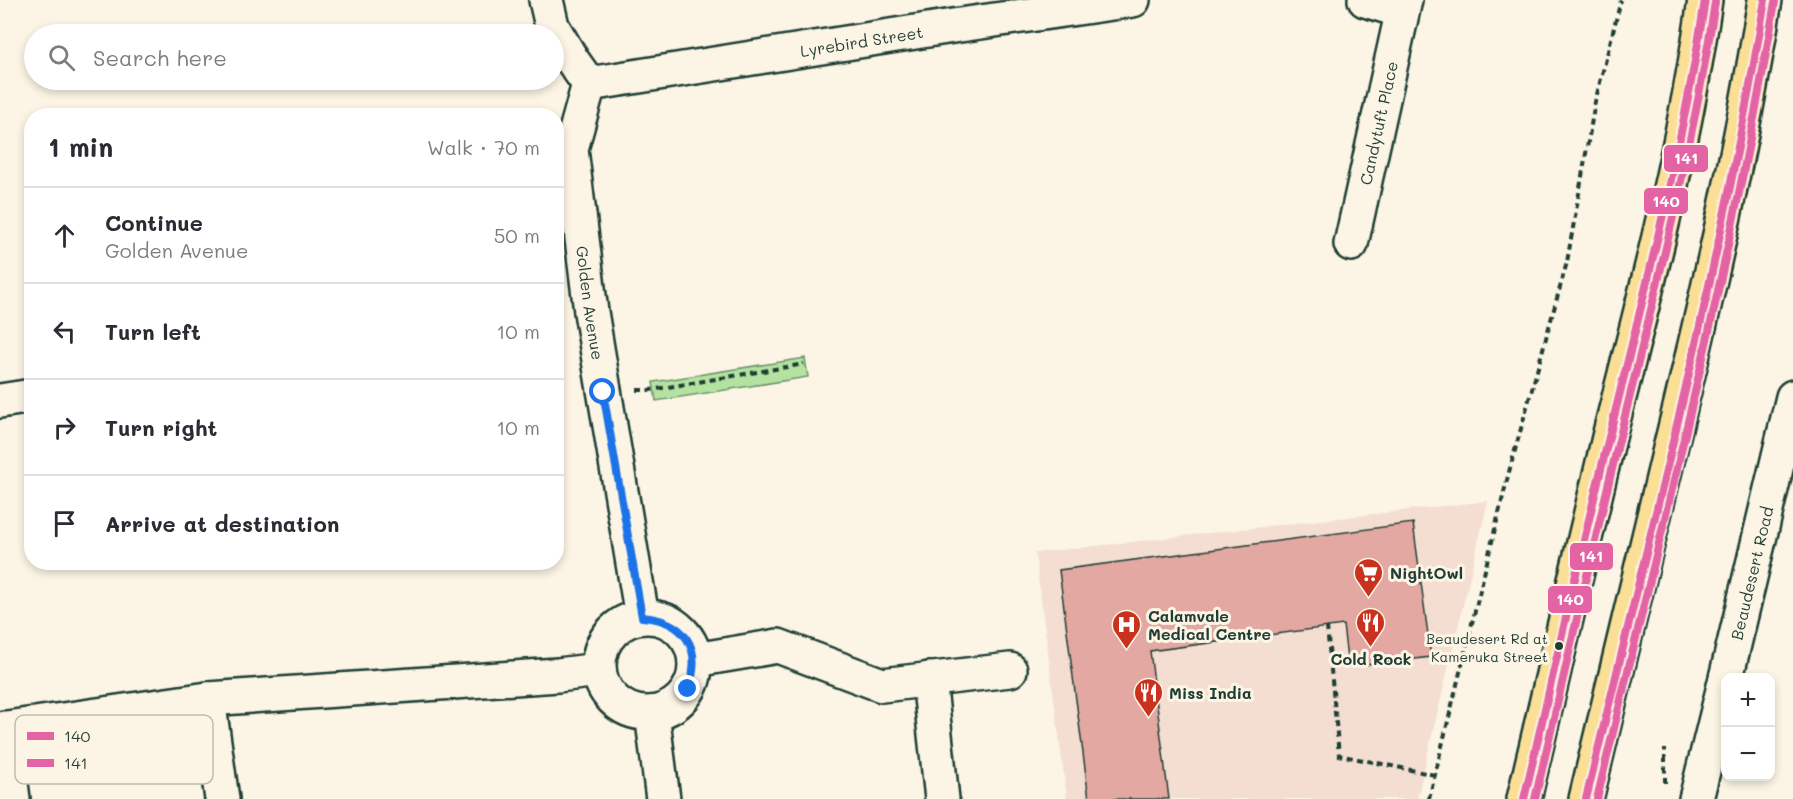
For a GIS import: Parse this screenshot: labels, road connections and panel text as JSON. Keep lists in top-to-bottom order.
{
  "streets": {
    "street": [
      "Lyrebird Street",
      "Candytuft Place",
      "Golden Avenue",
      "Beaudesert Road"
    ]
  },
  "crossings": [
    ["Lyrebird Street", "Golden Avenue"]
  ],
  "places": {
    "supermarket": ["NightOwl"],
    "other": ["Beaudesert Rd at Kameruka Street"],
    "restaurant": ["Cold Rock", "Miss India"],
    "hospital": ["Calamvale Medical Centre"]
  },
  "lines": ["transit line 140", "transit line 141"],
  "legend": ["140", "141"],
  "page": {
    "search": "Search here",
    "heading": ["1 min", "Walk · 70 m"],
    "list": [
      ["Continue", "Golden Avenue", "50 m"],
      ["Turn left", "10 m"],
      ["Turn right", "10 m"],
      "Arrive at destination"
    ],
    "map_buttons": ["+", "−"]
  }
}
